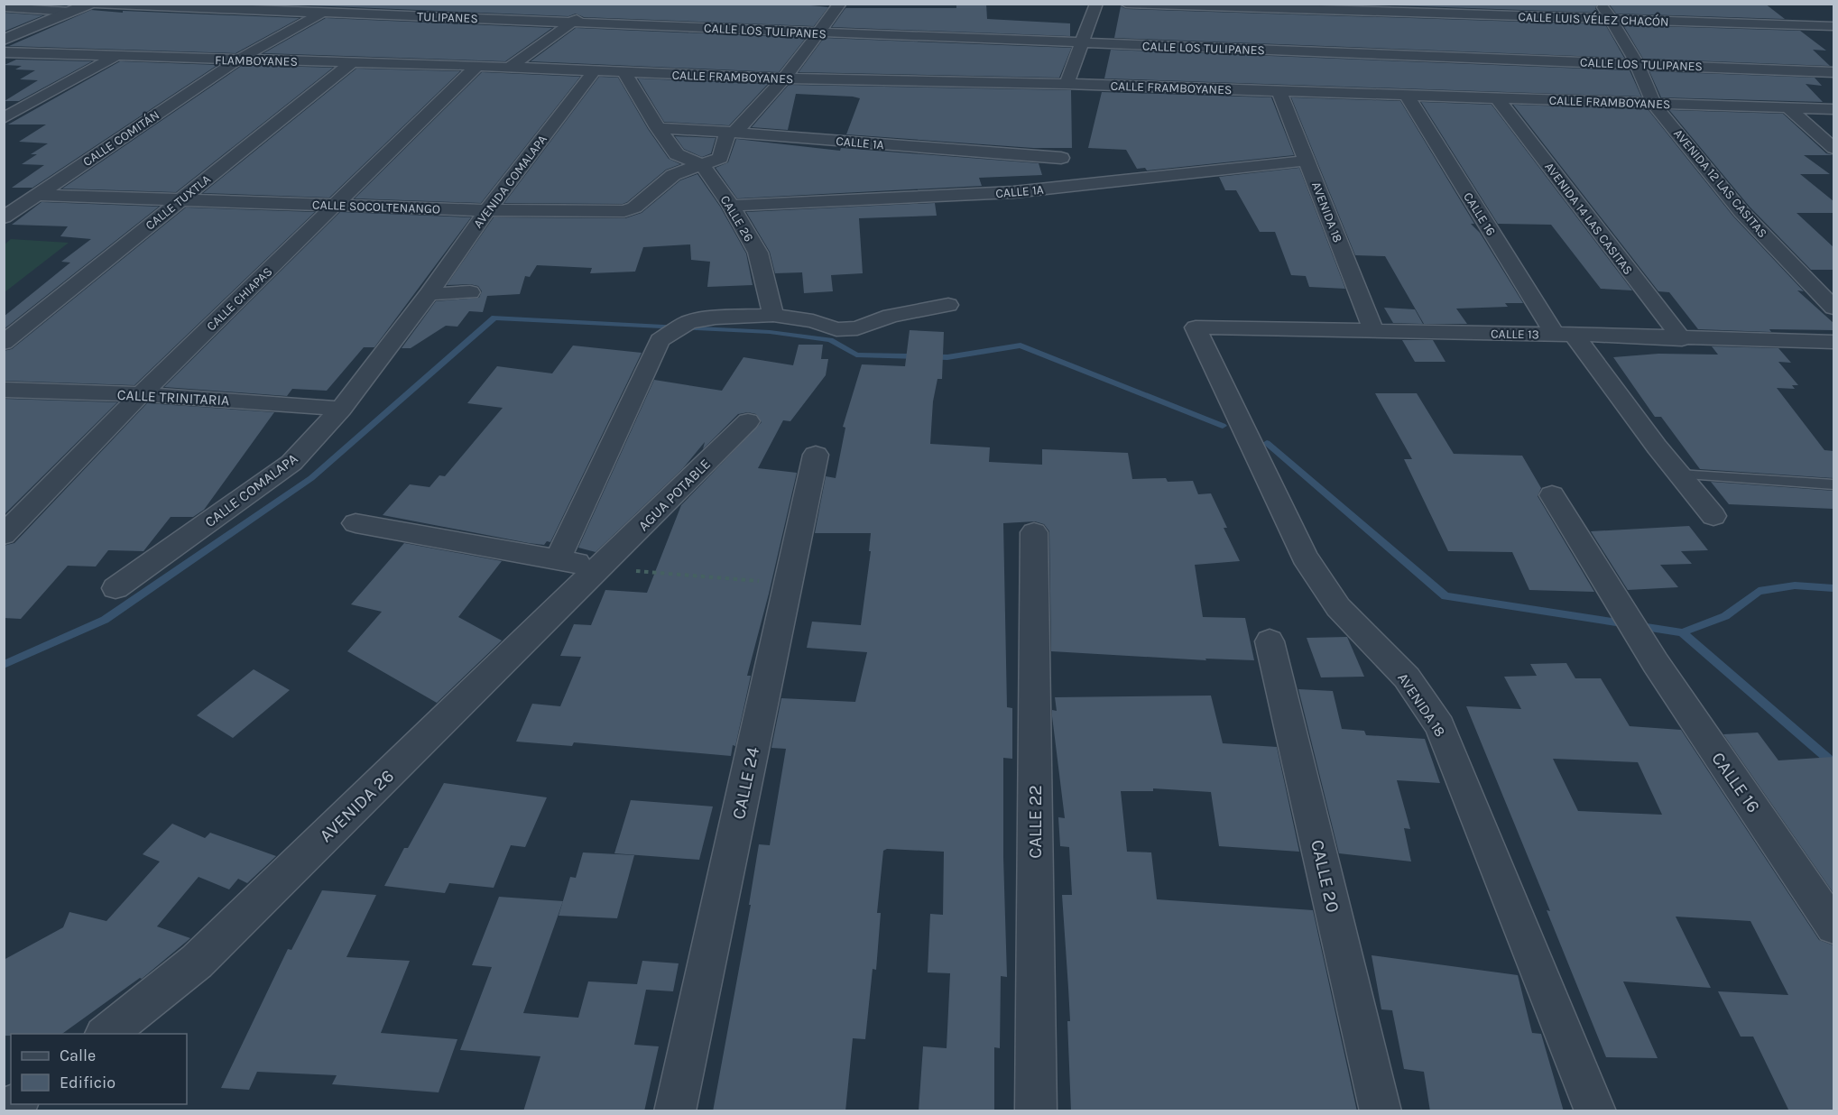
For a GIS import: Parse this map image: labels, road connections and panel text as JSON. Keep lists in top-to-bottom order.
{
  "streets": {
    "street": [
      "TULIPANES",
      "CALLE LUIS VÉLEZ CHACÓN",
      "CALLE LOS TULIPANES",
      "FLAMBOYANES",
      "CALLE FRAMBOYANES",
      "CALLE COMITÁN",
      "CALLE 1A",
      "AVENIDA COMALAPA",
      "AVENIDA 12 LAS CASITAS",
      "CALLE TUXTLA",
      "CALLE SOCOLTENANGO",
      "AVENIDA 18",
      "CALLE 16",
      "CALLE 26",
      "AVENIDA 14 LAS CASITAS",
      "CALLE CHIAPAS",
      "CALLE 13",
      "CALLE TRINITARIA",
      "CALLE COMALAPA",
      "AGUA POTABLE",
      "CALLE 24",
      "AVENIDA 26",
      "CALLE 22",
      "CALLE 20"
    ]
  },
  "crossings": [
    ["TULIPANES", "CALLE LOS TULIPANES"],
    ["TULIPANES", "CALLE COMITÁN"],
    ["CALLE LUIS VÉLEZ CHACÓN", "AVENIDA 12 LAS CASITAS"],
    ["CALLE LOS TULIPANES", "AVENIDA 12 LAS CASITAS"],
    ["FLAMBOYANES", "CALLE FRAMBOYANES"],
    ["FLAMBOYANES", "CALLE COMITÁN"],
    ["FLAMBOYANES", "CALLE TUXTLA"],
    ["FLAMBOYANES", "CALLE CHIAPAS"],
    ["CALLE FRAMBOYANES", "AVENIDA COMALAPA"],
    ["CALLE FRAMBOYANES", "AVENIDA 12 LAS CASITAS"],
    ["CALLE FRAMBOYANES", "AVENIDA 18"],
    ["CALLE FRAMBOYANES", "CALLE 16"],
    ["CALLE FRAMBOYANES", "AVENIDA 14 LAS CASITAS"],
    ["CALLE COMITÁN", "CALLE SOCOLTENANGO"],
    ["CALLE 1A", "CALLE SOCOLTENANGO"],
    ["CALLE 1A", "AVENIDA 18"],
    ["CALLE 1A", "CALLE 26"],
    ["AVENIDA COMALAPA", "CALLE SOCOLTENANGO"],
    ["AVENIDA COMALAPA", "CALLE COMALAPA"],
    ["CALLE TUXTLA", "CALLE SOCOLTENANGO"],
    ["CALLE SOCOLTENANGO", "CALLE 26"],
    ["CALLE SOCOLTENANGO", "CALLE CHIAPAS"],
    ["AVENIDA 18", "CALLE 13"],
    ["CALLE 16", "CALLE 13"],
    ["AVENIDA 14 LAS CASITAS", "CALLE 13"],
    ["CALLE CHIAPAS", "CALLE TRINITARIA"],
    ["CALLE TRINITARIA", "CALLE COMALAPA"],
    ["AGUA POTABLE", "AVENIDA 26"]
  ],
  "legend": ["Calle", "Edificio"]
}
